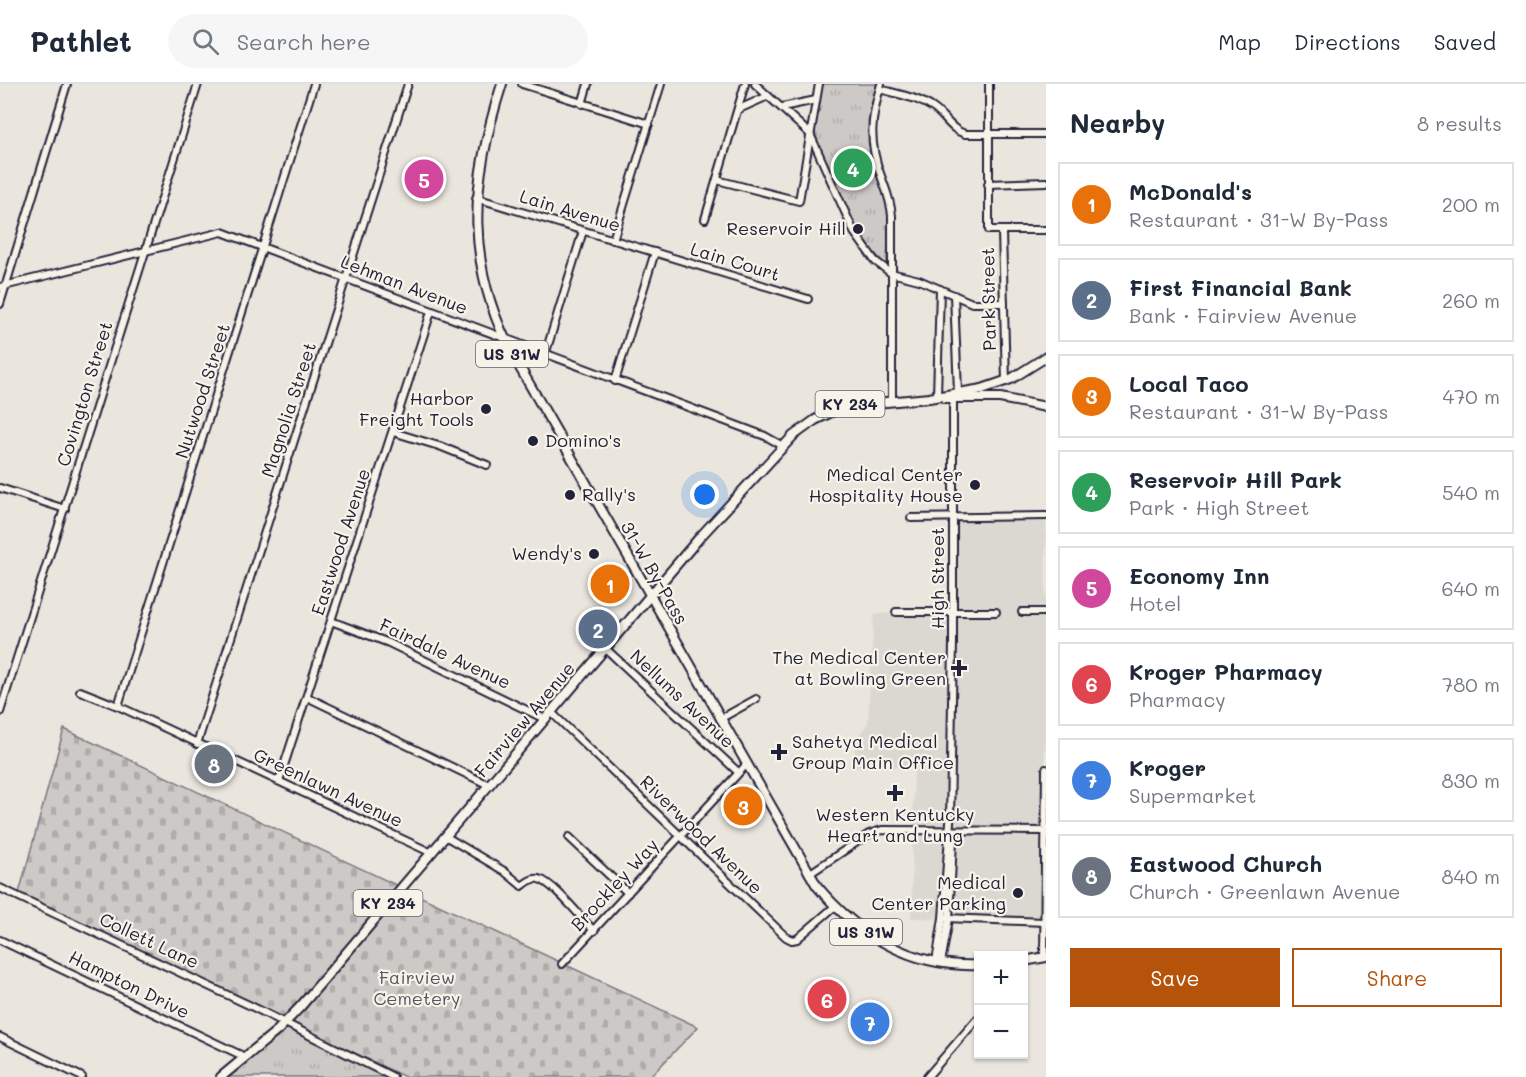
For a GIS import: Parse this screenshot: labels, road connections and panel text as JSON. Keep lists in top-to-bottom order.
{
  "streets": {
    "main road": [
      "US 31W",
      "KY 234",
      "31-W By-Pass",
      "Fairview Avenue"
    ],
    "street": [
      "Lain Avenue",
      "Lain Court",
      "Lehman Avenue",
      "Park Street",
      "Nutwood Street",
      "Covington Street",
      "Magnolia Street",
      "Eastwood Avenue",
      "High Street",
      "Fairdale Avenue",
      "Nellums Avenue",
      "Greenlawn Avenue",
      "Riverwood Avenue",
      "Brockley Way",
      "Collett Lane",
      "Hampton Drive"
    ]
  },
  "crossings": [
    ["Lain Avenue", "Lain Court"],
    ["Lain Avenue", "31-W By-Pass"],
    ["Lehman Avenue", "Nutwood Street"],
    ["Lehman Avenue", "Covington Street"],
    ["Lehman Avenue", "Magnolia Street"],
    ["Lehman Avenue", "Eastwood Avenue"],
    ["Lehman Avenue", "31-W By-Pass"],
    ["Lehman Avenue", "Fairview Avenue"],
    ["Park Street", "KY 234"],
    ["Park Street", "Fairview Avenue"],
    ["Nutwood Street", "Greenlawn Avenue"],
    ["KY 234", "High Street"],
    ["KY 234", "Fairview Avenue"],
    ["Magnolia Street", "Greenlawn Avenue"],
    ["Eastwood Avenue", "Fairdale Avenue"],
    ["Eastwood Avenue", "Greenlawn Avenue"],
    ["31-W By-Pass", "High Street"],
    ["31-W By-Pass", "Fairview Avenue"],
    ["31-W By-Pass", "Riverwood Avenue"],
    ["31-W By-Pass", "Brockley Way"],
    ["High Street", "Fairview Avenue"],
    ["Fairdale Avenue", "Fairview Avenue"],
    ["Nellums Avenue", "Fairview Avenue"],
    ["Nellums Avenue", "Brockley Way"],
    ["Fairview Avenue", "Greenlawn Avenue"],
    ["Fairview Avenue", "Riverwood Avenue"],
    ["Fairview Avenue", "Collett Lane"],
    ["Fairview Avenue", "Hampton Drive"],
    ["Riverwood Avenue", "Brockley Way"]
  ],
  "parks": ["Fairview Cemetery"],
  "places": {
    "other": [
      "Reservoir Hill",
      "Harbor Freight Tools",
      "Domino's",
      "Medical Center Hospitality House",
      "Rally's",
      "Wendy's",
      "Medical Center Parking"
    ],
    "health": ["The Medical Center at Bowling Green", "Sahetya Medical Group Main Office", "Western Kentucky Heart and Lung"]
  },
  "page": {
    "header": "Pathlet",
    "search": "Search here",
    "nav": ["Map", "Directions", "Saved"],
    "heading": ["Nearby", "8 results"],
    "pins": [
      "4",
      "5",
      "1",
      "2",
      "8",
      "3",
      "6",
      "7"
    ],
    "list": [
      {
        "mark": "1",
        "name": "McDonald's",
        "note": "Restaurant · 31-W By-Pass",
        "value": "200 m"
      },
      {
        "mark": "2",
        "name": "First Financial Bank",
        "note": "Bank · Fairview Avenue",
        "value": "260 m"
      },
      {
        "mark": "3",
        "name": "Local Taco",
        "note": "Restaurant · 31-W By-Pass",
        "value": "470 m"
      },
      {
        "mark": "4",
        "name": "Reservoir Hill Park",
        "note": "Park · High Street",
        "value": "540 m"
      },
      {
        "mark": "5",
        "name": "Economy Inn",
        "note": "Hotel",
        "value": "640 m"
      },
      {
        "mark": "6",
        "name": "Kroger Pharmacy",
        "note": "Pharmacy",
        "value": "780 m"
      },
      {
        "mark": "7",
        "name": "Kroger",
        "note": "Supermarket",
        "value": "830 m"
      },
      {
        "mark": "8",
        "name": "Eastwood Church",
        "note": "Church · Greenlawn Avenue",
        "value": "840 m"
      }
    ],
    "buttons": ["Save", "Share"],
    "map_buttons": ["+", "−"]
  }
}
